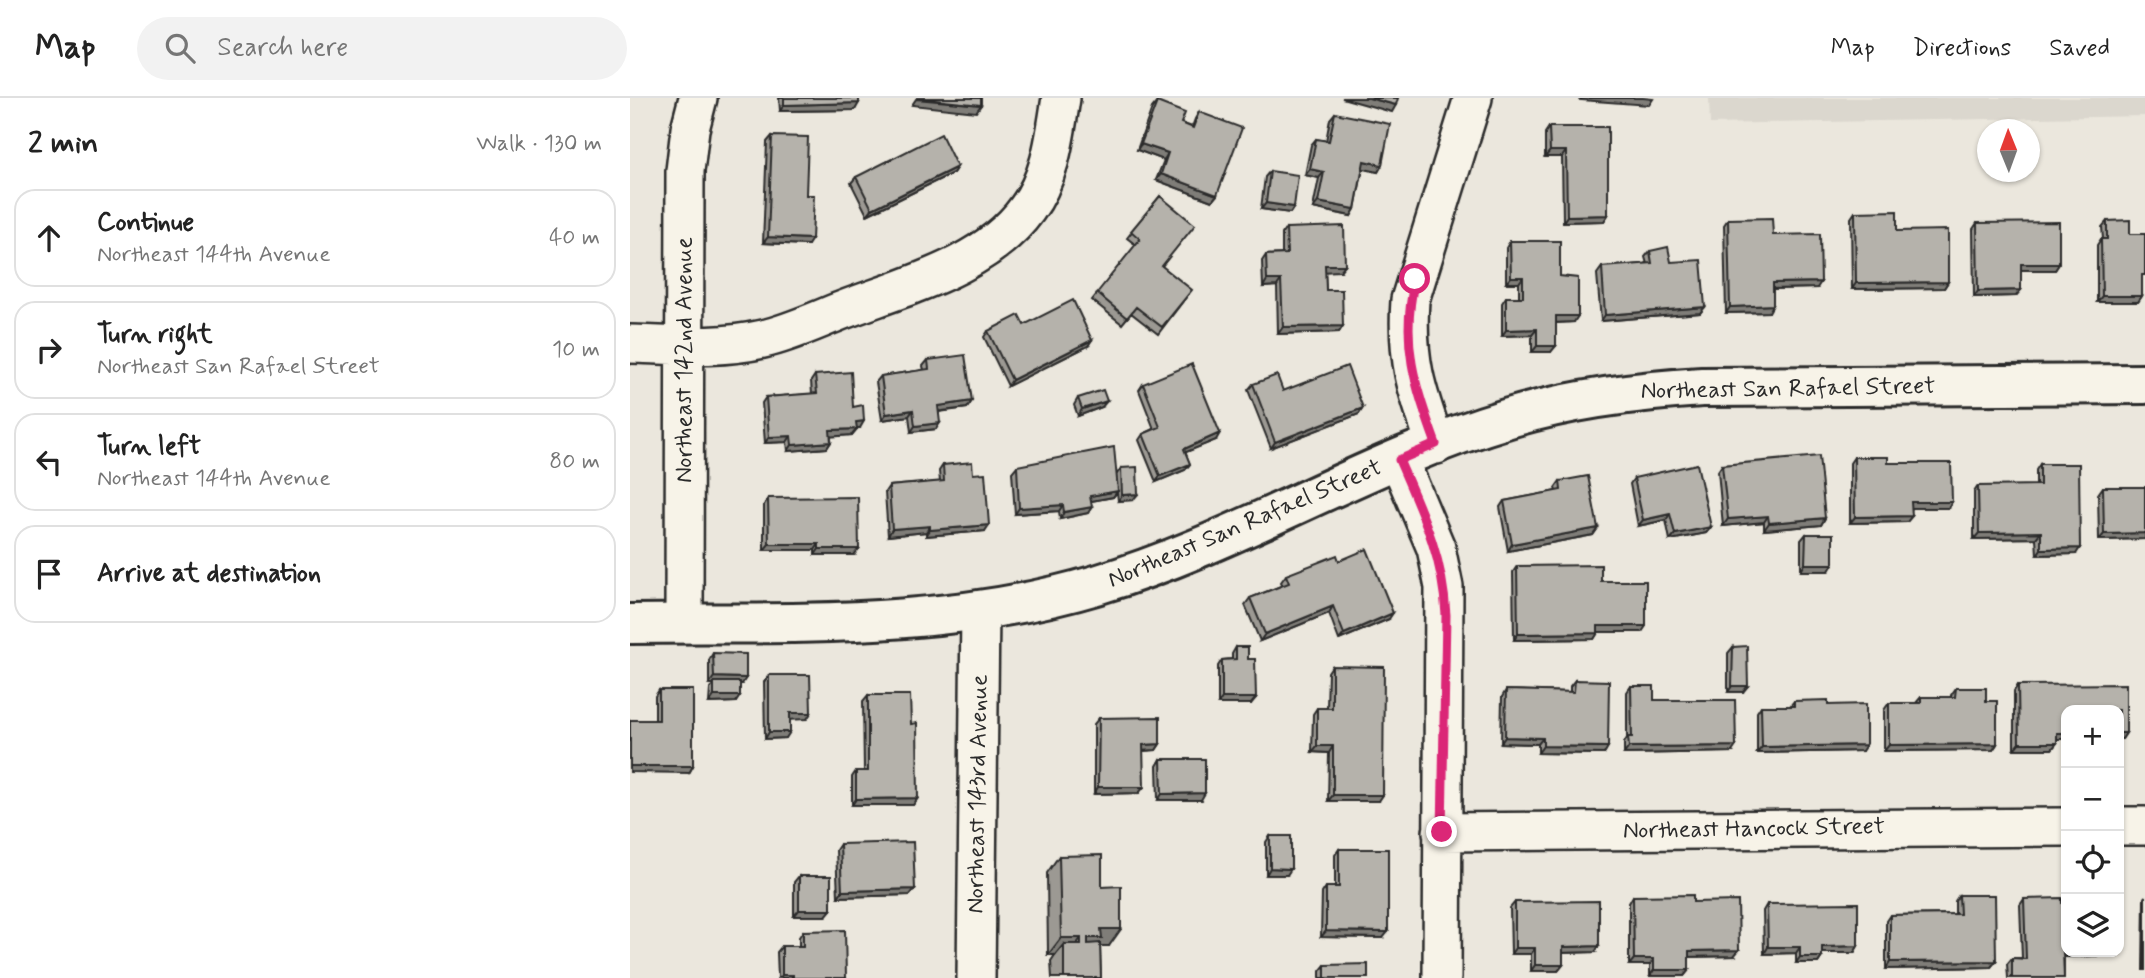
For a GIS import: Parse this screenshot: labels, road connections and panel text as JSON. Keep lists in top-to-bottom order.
{
  "streets": {
    "street": [
      "Northeast 142nd Avenue",
      "Northeast San Rafael Street",
      "Northeast 143rd Avenue",
      "Northeast Hancock Street"
    ]
  },
  "crossings": [
    ["Northeast 142nd Avenue", "Northeast San Rafael Street"],
    ["Northeast San Rafael Street", "Northeast 143rd Avenue"]
  ],
  "north": "top",
  "page": {
    "header": "Map",
    "search": "Search here",
    "nav": ["Map", "Directions", "Saved"],
    "heading": ["2 min", "Walk · 130 m"],
    "list": [
      ["Continue", "Northeast 144th Avenue", "40 m"],
      ["Turn right", "Northeast San Rafael Street", "10 m"],
      ["Turn left", "Northeast 144th Avenue", "80 m"],
      "Arrive at destination"
    ],
    "map_buttons": ["+", "−"]
  }
}
